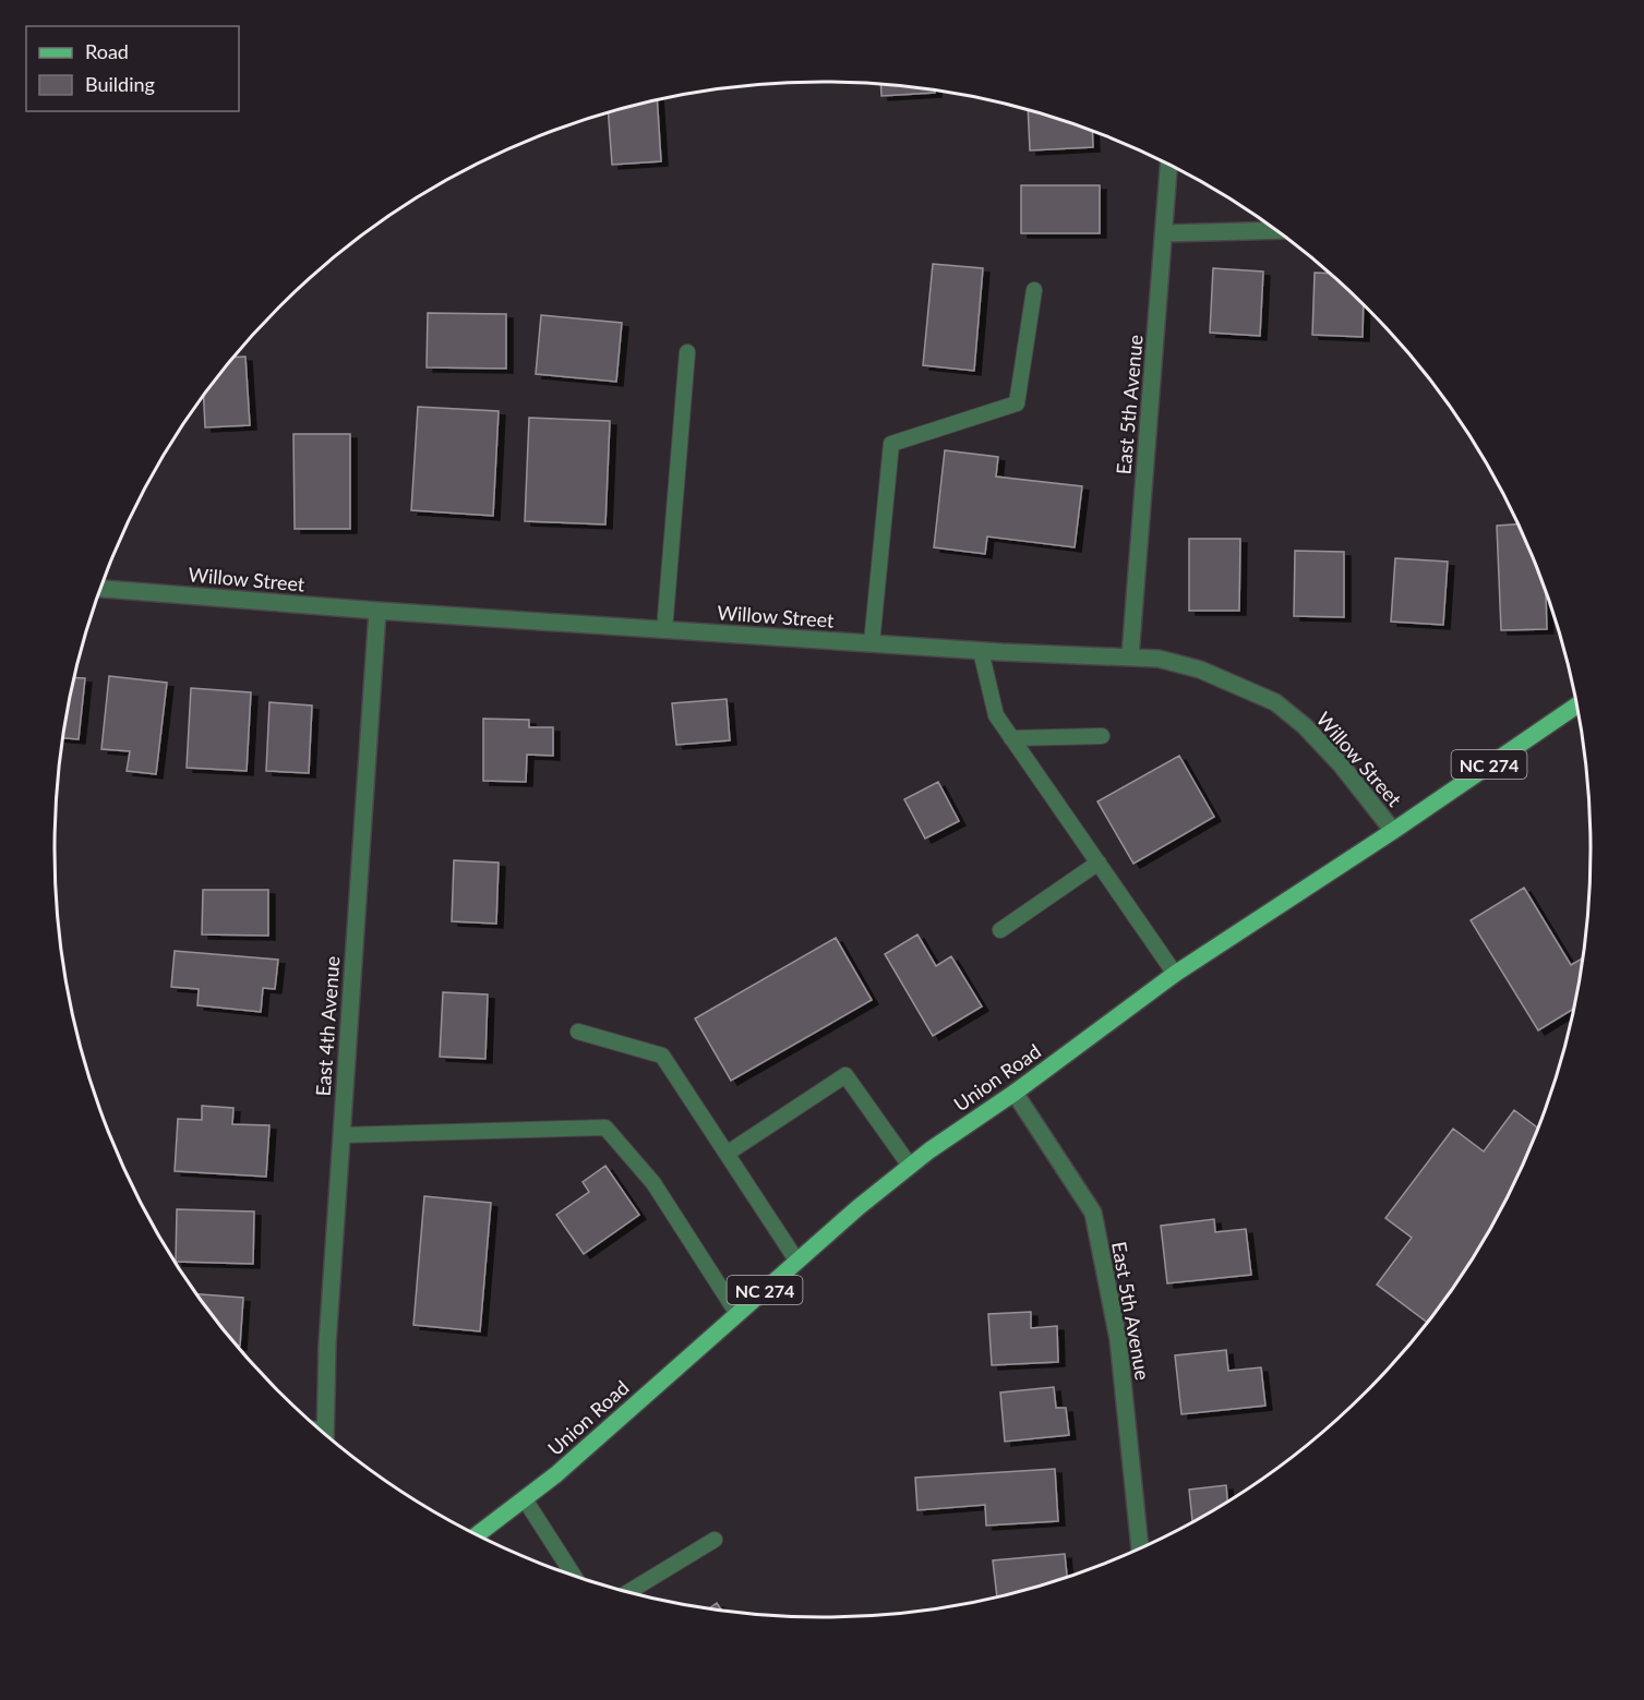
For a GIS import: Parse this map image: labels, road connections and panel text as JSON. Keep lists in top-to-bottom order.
{
  "streets": {
    "main road": ["NC 274", "Union Road"],
    "street": ["East 5th Avenue", "Willow Street", "East 4th Avenue"]
  },
  "crossings": [
    ["East 5th Avenue", "Willow Street"],
    ["East 5th Avenue", "Union Road"],
    ["Willow Street", "East 4th Avenue"],
    ["Willow Street", "Union Road"]
  ],
  "legend": ["Road", "Building"]
}
